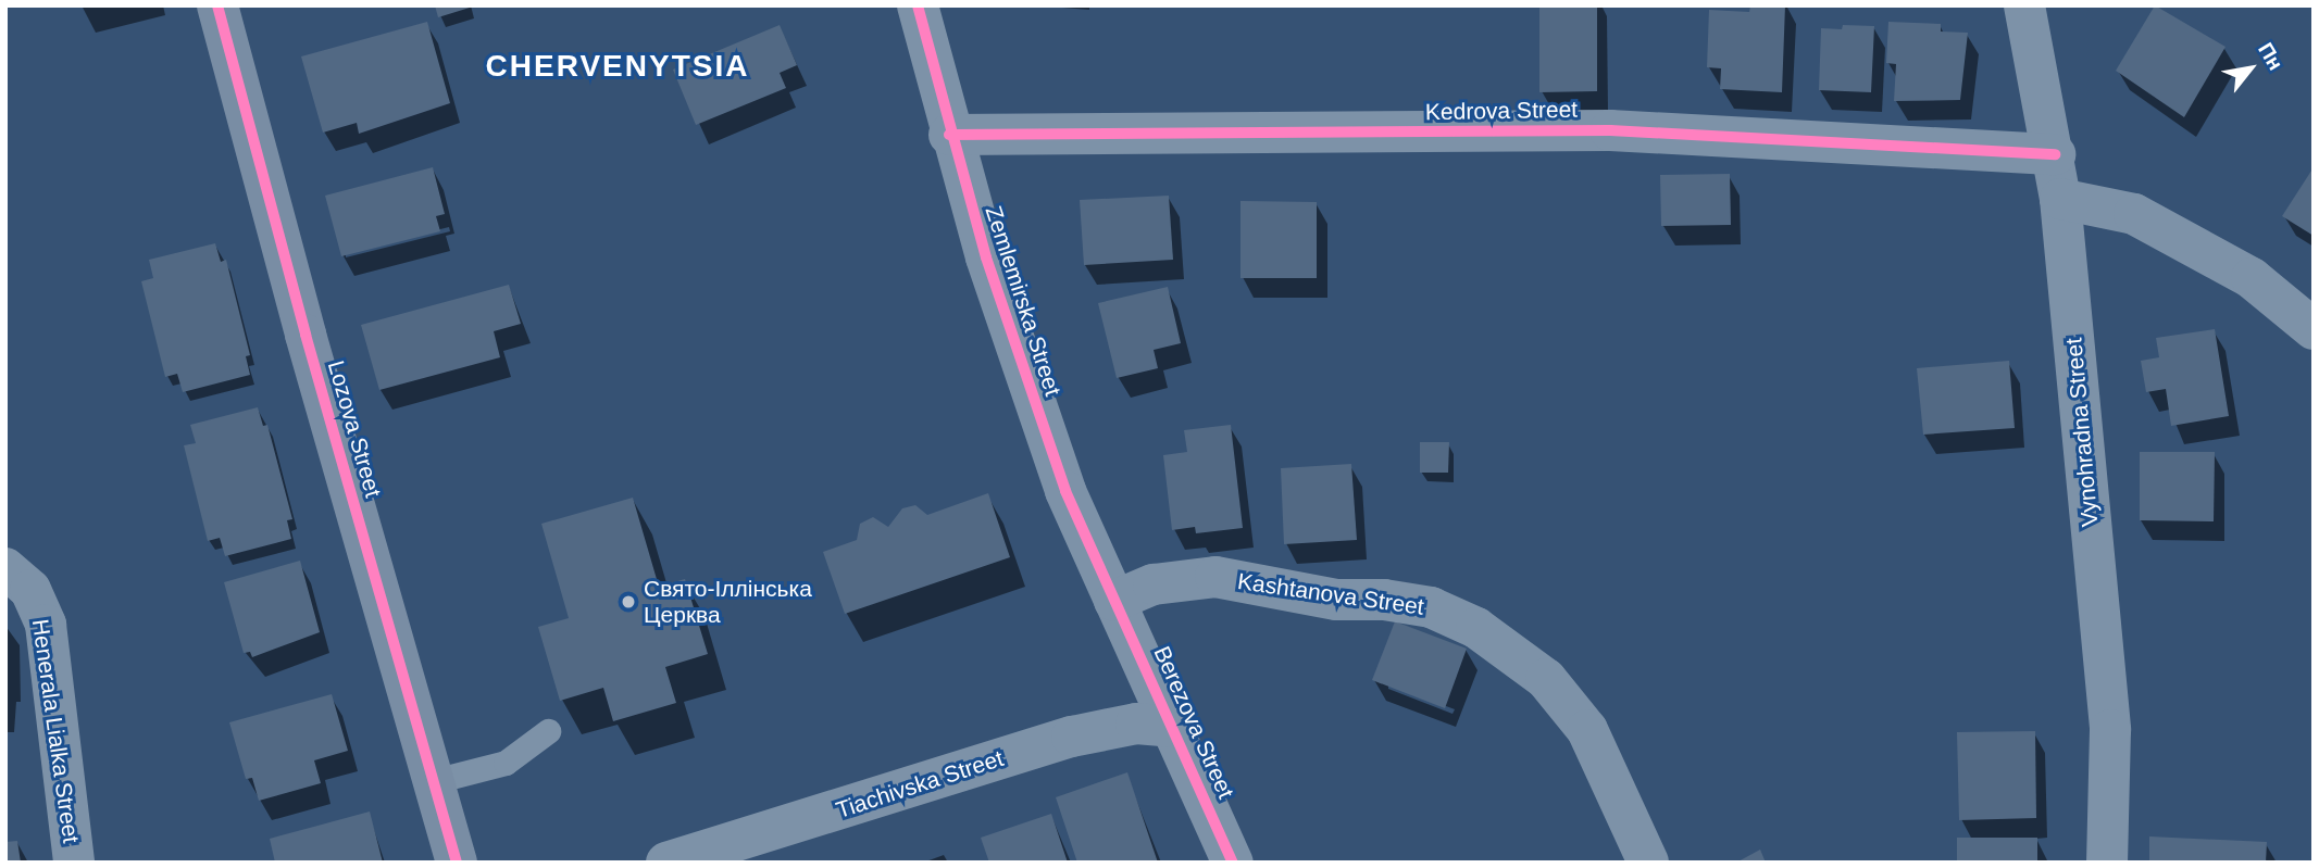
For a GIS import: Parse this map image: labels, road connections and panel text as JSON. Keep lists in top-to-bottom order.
{
  "streets": {
    "street": [
      "Kedrova Street",
      "Zemlemirska Street",
      "Lozova Street",
      "Vynohradna Street",
      "Kashtanova Street",
      "Berezova Street",
      "Henerala Lialka Street",
      "Tiachivska Street"
    ]
  },
  "crossings": [
    ["Kedrova Street", "Zemlemirska Street"],
    ["Kedrova Street", "Vynohradna Street"],
    ["Zemlemirska Street", "Kashtanova Street"],
    ["Zemlemirska Street", "Berezova Street"],
    ["Kashtanova Street", "Berezova Street"],
    ["Berezova Street", "Tiachivska Street"]
  ],
  "districts": ["CHERVENYTSIA"],
  "places": ["Свято-Іллінська Церква"],
  "north": "top right"
}
